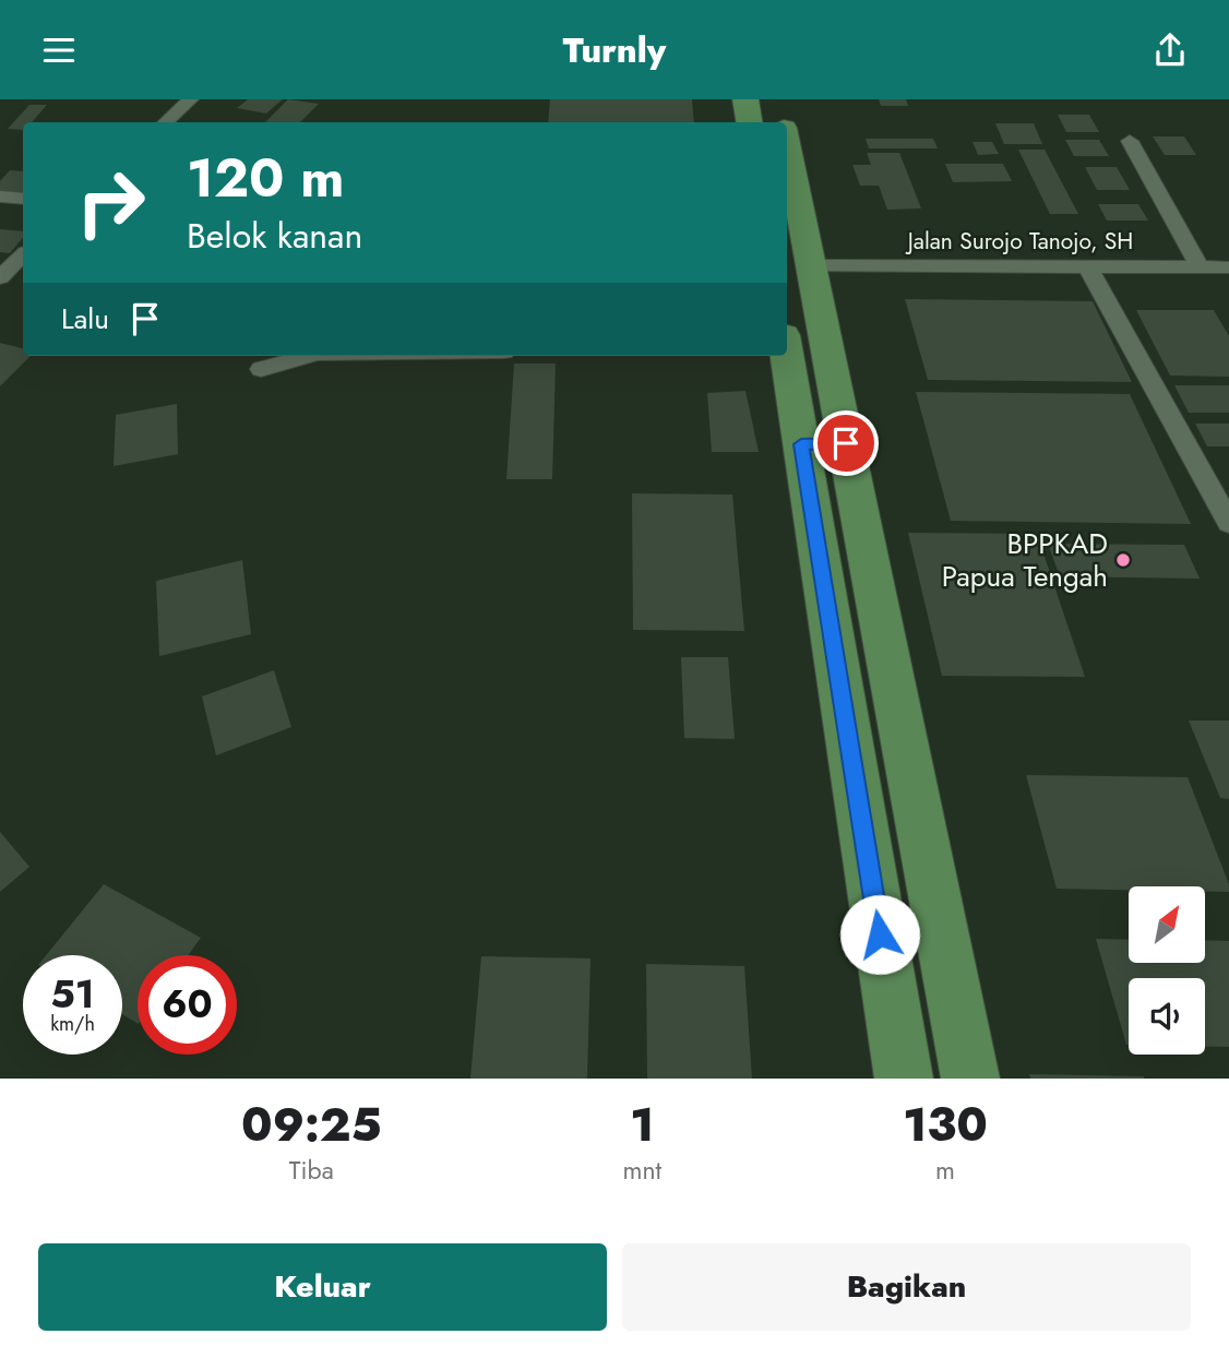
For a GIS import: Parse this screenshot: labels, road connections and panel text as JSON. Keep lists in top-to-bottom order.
{
  "streets": {
    "street": ["Jalan Surojo Tanojo, SH"]
  },
  "places": ["BPPKAD Papua Tengah"],
  "north": "top right",
  "page": {
    "header": "Turnly",
    "turn": ["120 m", "Belok kanan"],
    "then": "Lalu",
    "speed": "51 km/h",
    "limit": "60",
    "eta": [
      "09:25",
      "Tiba",
      "1",
      "mnt",
      "130",
      "m"
    ],
    "buttons": ["Keluar", "Bagikan"]
  }
}
